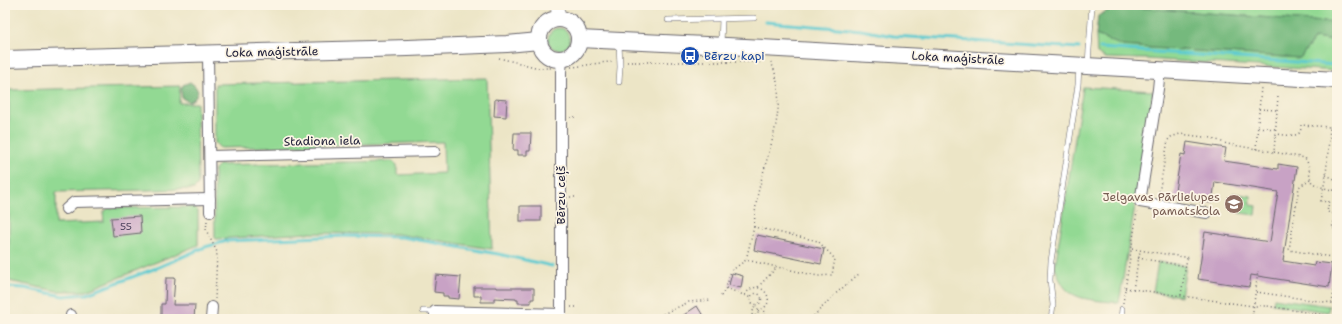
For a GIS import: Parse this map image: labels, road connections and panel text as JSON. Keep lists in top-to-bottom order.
{
  "streets": {
    "main road": ["Loka maģistrāle"],
    "street": ["Stadiona iela", "Bērzu ceļš"]
  },
  "places": {
    "bus stop": ["Bērzu kapi"],
    "school or university": ["Jelgavas Pārlielupes pamatskola"]
  },
  "house_numbers": ["55"]
}
